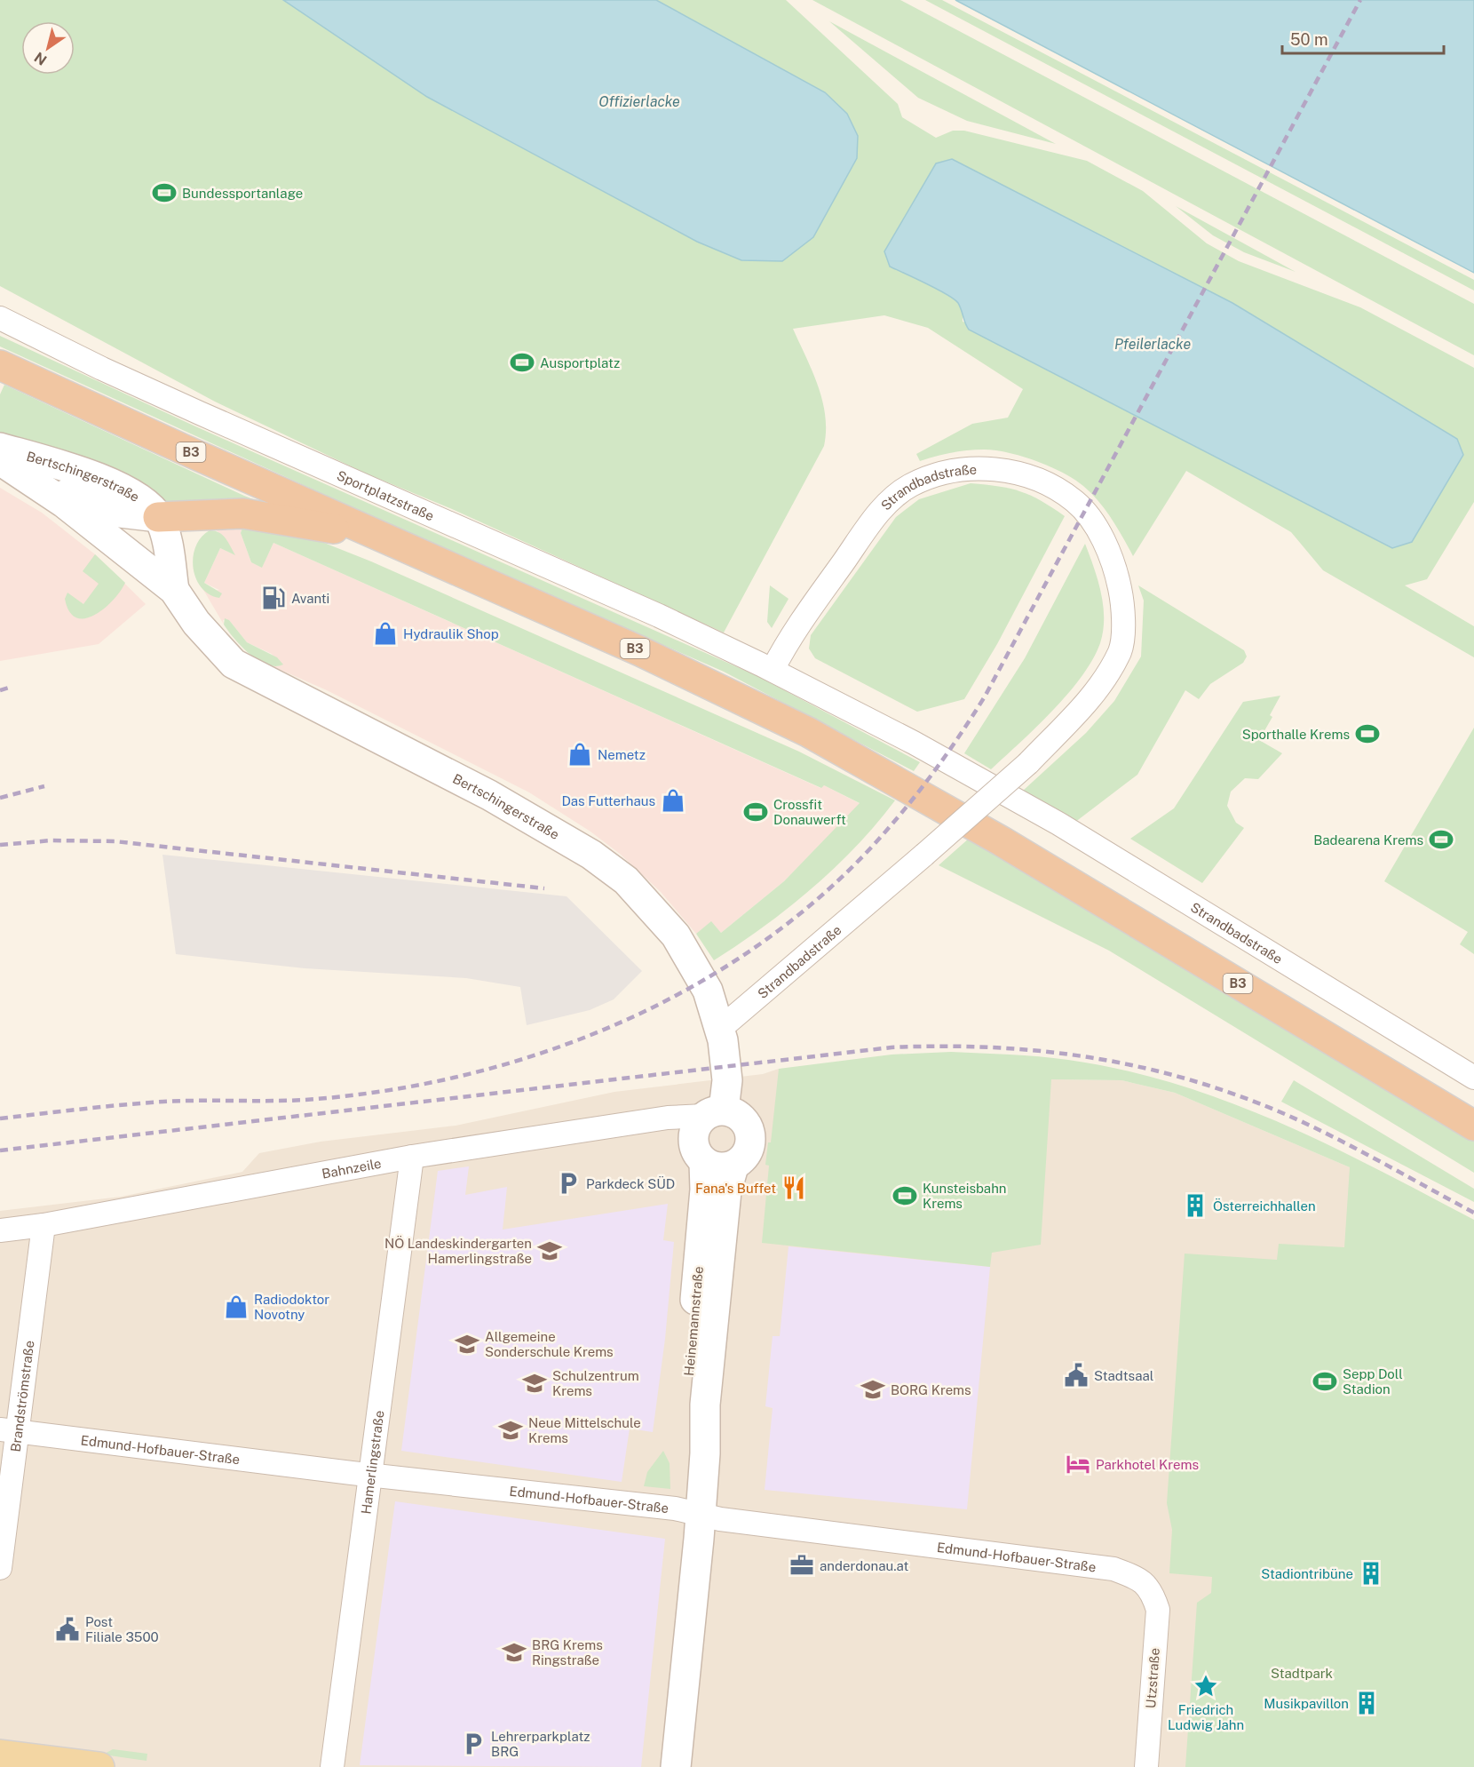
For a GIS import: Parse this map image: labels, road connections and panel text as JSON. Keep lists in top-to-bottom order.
{
  "streets": {
    "highway": ["B3"],
    "street": [
      "Bertschingerstraße",
      "Strandbadstraße",
      "Sportplatzstraße",
      "Bahnzeile",
      "Heinemannstraße",
      "Brandströmstraße",
      "Edmund-Hofbauer-Straße",
      "Hamerlingstraße",
      "Utzstraße"
    ]
  },
  "crossings": [
    ["Bertschingerstraße", "Strandbadstraße"],
    ["Bertschingerstraße", "Bahnzeile"],
    ["Bertschingerstraße", "Heinemannstraße"],
    ["Strandbadstraße", "Sportplatzstraße"],
    ["Bahnzeile", "Heinemannstraße"],
    ["Bahnzeile", "Brandströmstraße"],
    ["Bahnzeile", "Hamerlingstraße"],
    ["Heinemannstraße", "Edmund-Hofbauer-Straße"],
    ["Brandströmstraße", "Edmund-Hofbauer-Straße"],
    ["Edmund-Hofbauer-Straße", "Hamerlingstraße"],
    ["Edmund-Hofbauer-Straße", "Utzstraße"]
  ],
  "water": ["Offizierlacke", "Pfeilerlacke"],
  "parks": ["Stadtpark"],
  "places": {
    "sports": [
      "Bundessportanlage",
      "Ausportplatz",
      "Sporthalle Krems",
      "Crossfit Donauwerft",
      "Badearena Krems",
      "Kunsteisbahn Krems",
      "Sepp Doll Stadion"
    ],
    "fuel station": ["Avanti"],
    "shop": [
      "Hydraulik Shop",
      "Nemetz",
      "Das Futterhaus",
      "Radiodoktor Novotny"
    ],
    "parking": ["Parkdeck SÜD", "Lehrerparkplatz BRG"],
    "restaurant": ["Fana's Buffet"],
    "building": ["Österreichhallen", "Stadiontribüne", "Musikpavillon"],
    "school or university": [
      "NÖ Landeskindergarten Hamerlingstraße",
      "Allgemeine Sonderschule Krems",
      "Schulzentrum Krems",
      "BORG Krems",
      "Neue Mittelschule Krems",
      "BRG Krems Ringstraße"
    ],
    "public building": ["Stadtsaal", "Post Filiale 3500"],
    "hotel": ["Parkhotel Krems"],
    "office": ["anderdonau.at"],
    "place": ["Friedrich Ludwig Jahn"]
  },
  "scale_bar": "50 m",
  "north": "bottom left"
}
